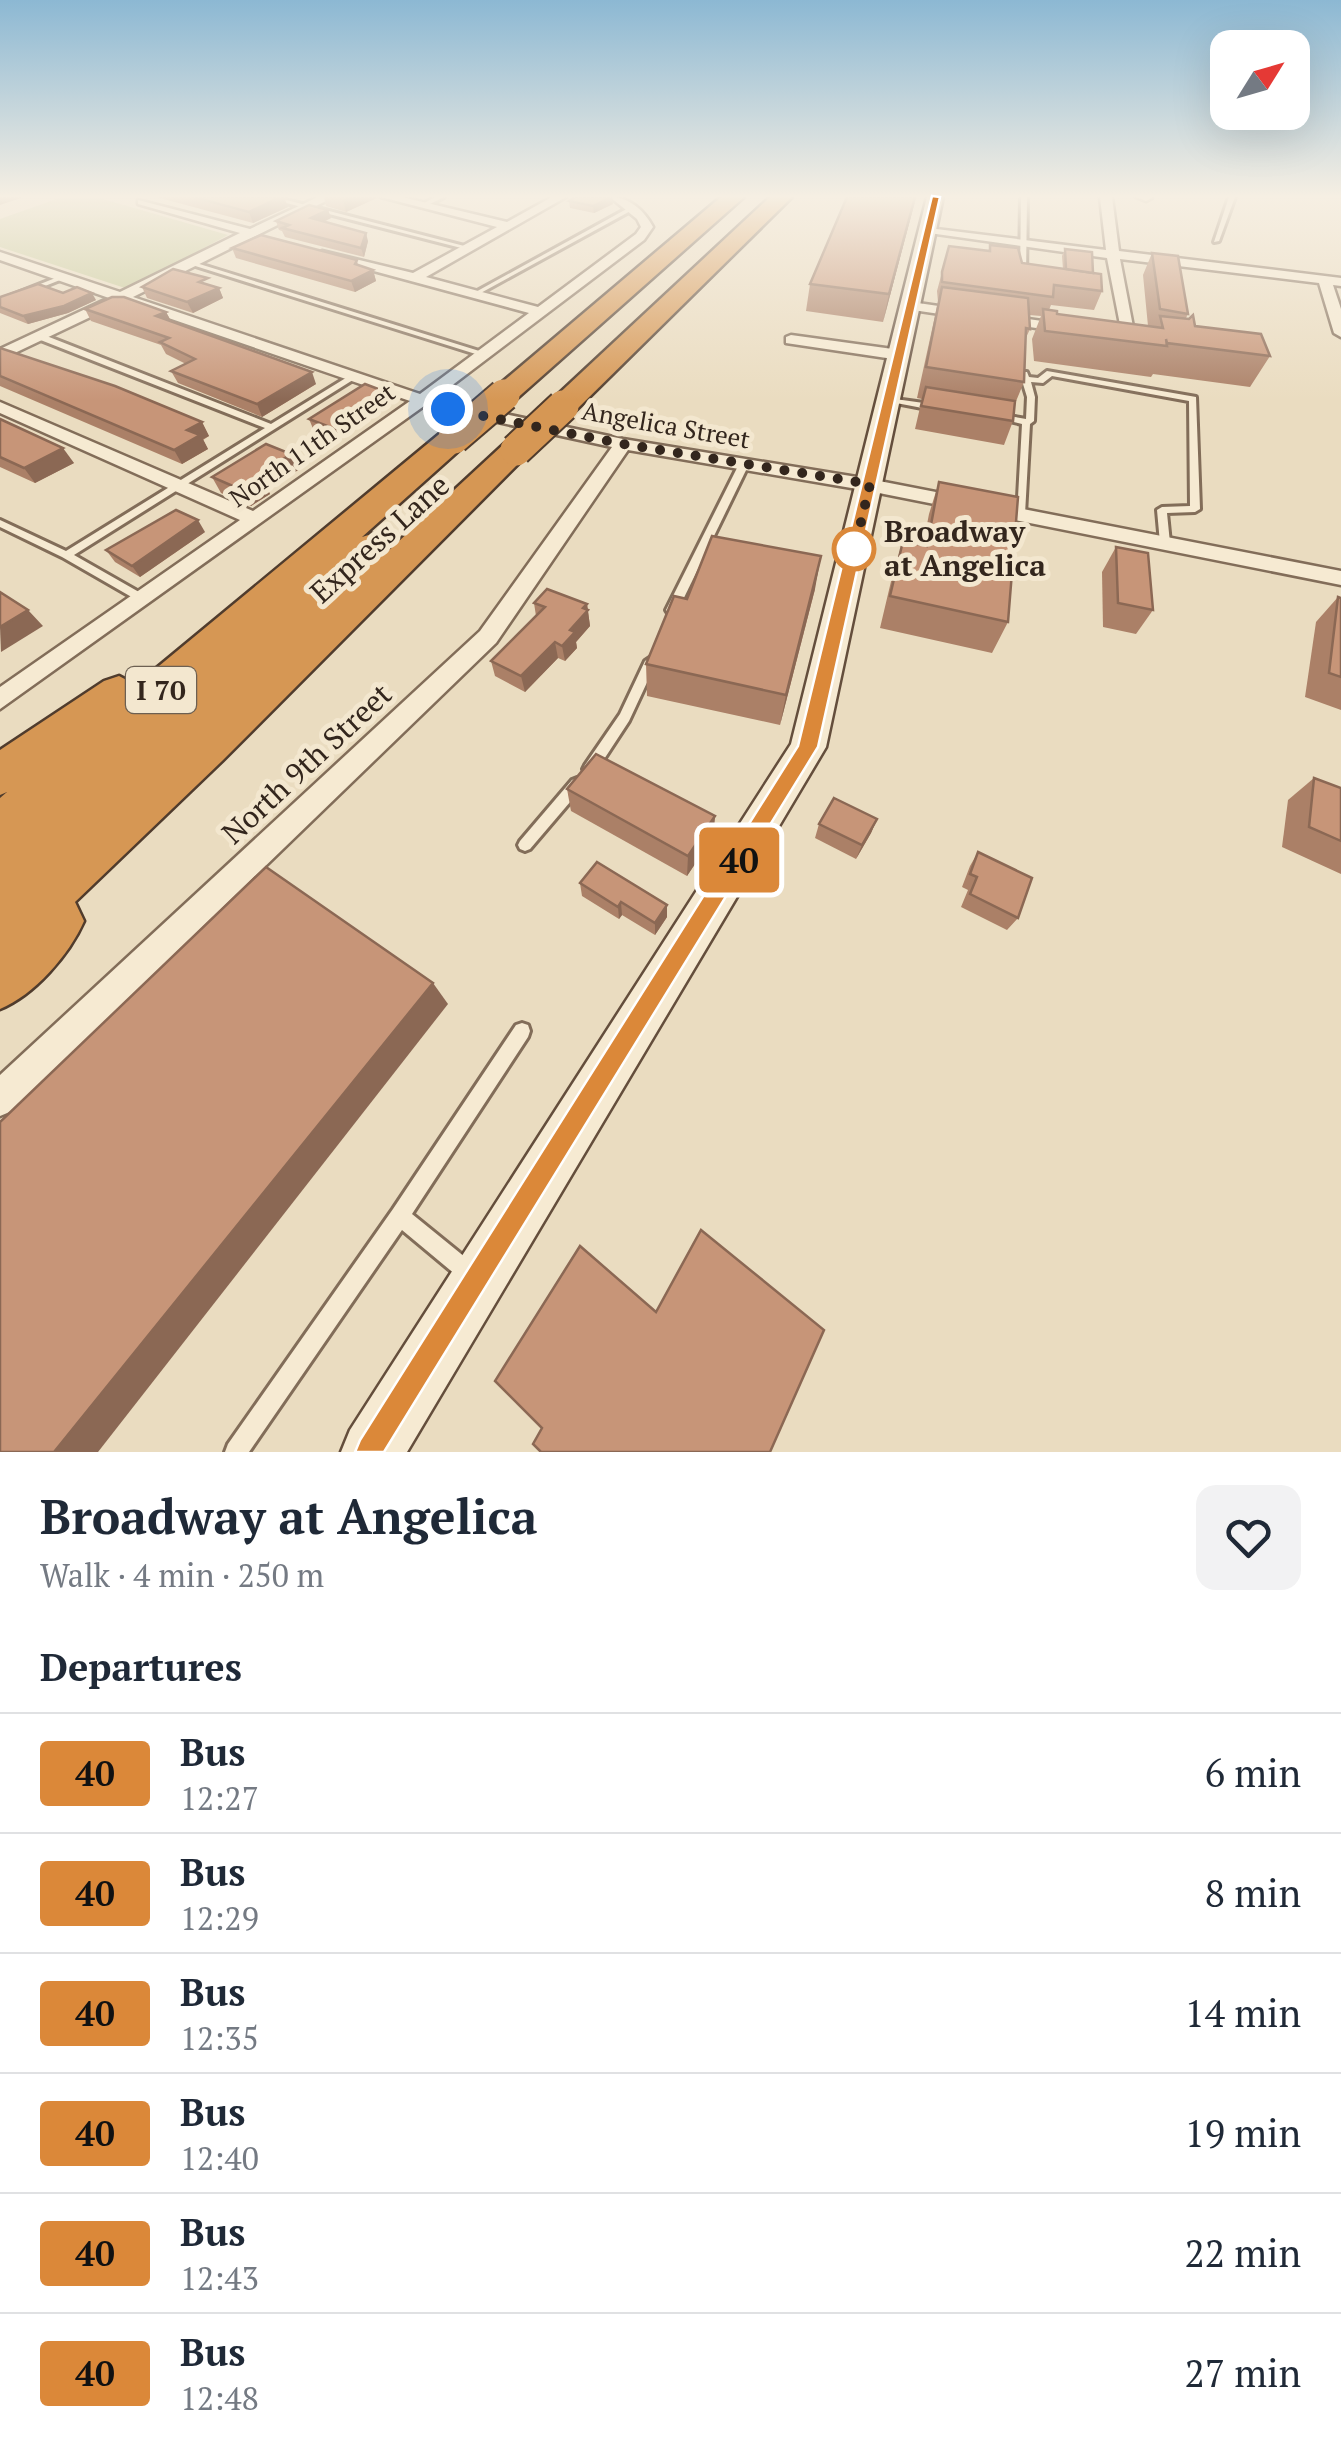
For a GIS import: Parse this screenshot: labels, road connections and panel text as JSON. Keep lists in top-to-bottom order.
{
  "streets": {
    "highway": ["Express Lane", "I 70"],
    "street": ["Angelica Street", "North 11th Street", "North 9th Street"]
  },
  "crossings": [
    ["Angelica Street", "North 11th Street"],
    ["Angelica Street", "North 9th Street"],
    ["Express Lane", "I 70"]
  ],
  "places": ["Broadway at Angelica"],
  "lines": ["bus line 40"],
  "north": "top right",
  "page": {
    "on_map": "40",
    "heading": [
      ["Broadway at Angelica", "Walk · 4 min · 250 m"],
      "Departures"
    ],
    "list": [
      {
        "mark": "40",
        "name": "Bus",
        "note": "12:27",
        "value": "6 min"
      },
      {
        "mark": "40",
        "name": "Bus",
        "note": "12:29",
        "value": "8 min"
      },
      {
        "mark": "40",
        "name": "Bus",
        "note": "12:35",
        "value": "14 min"
      },
      {
        "mark": "40",
        "name": "Bus",
        "note": "12:40",
        "value": "19 min"
      },
      {
        "mark": "40",
        "name": "Bus",
        "note": "12:43",
        "value": "22 min"
      },
      {
        "mark": "40",
        "name": "Bus",
        "note": "12:48",
        "value": "27 min"
      }
    ]
  }
}
